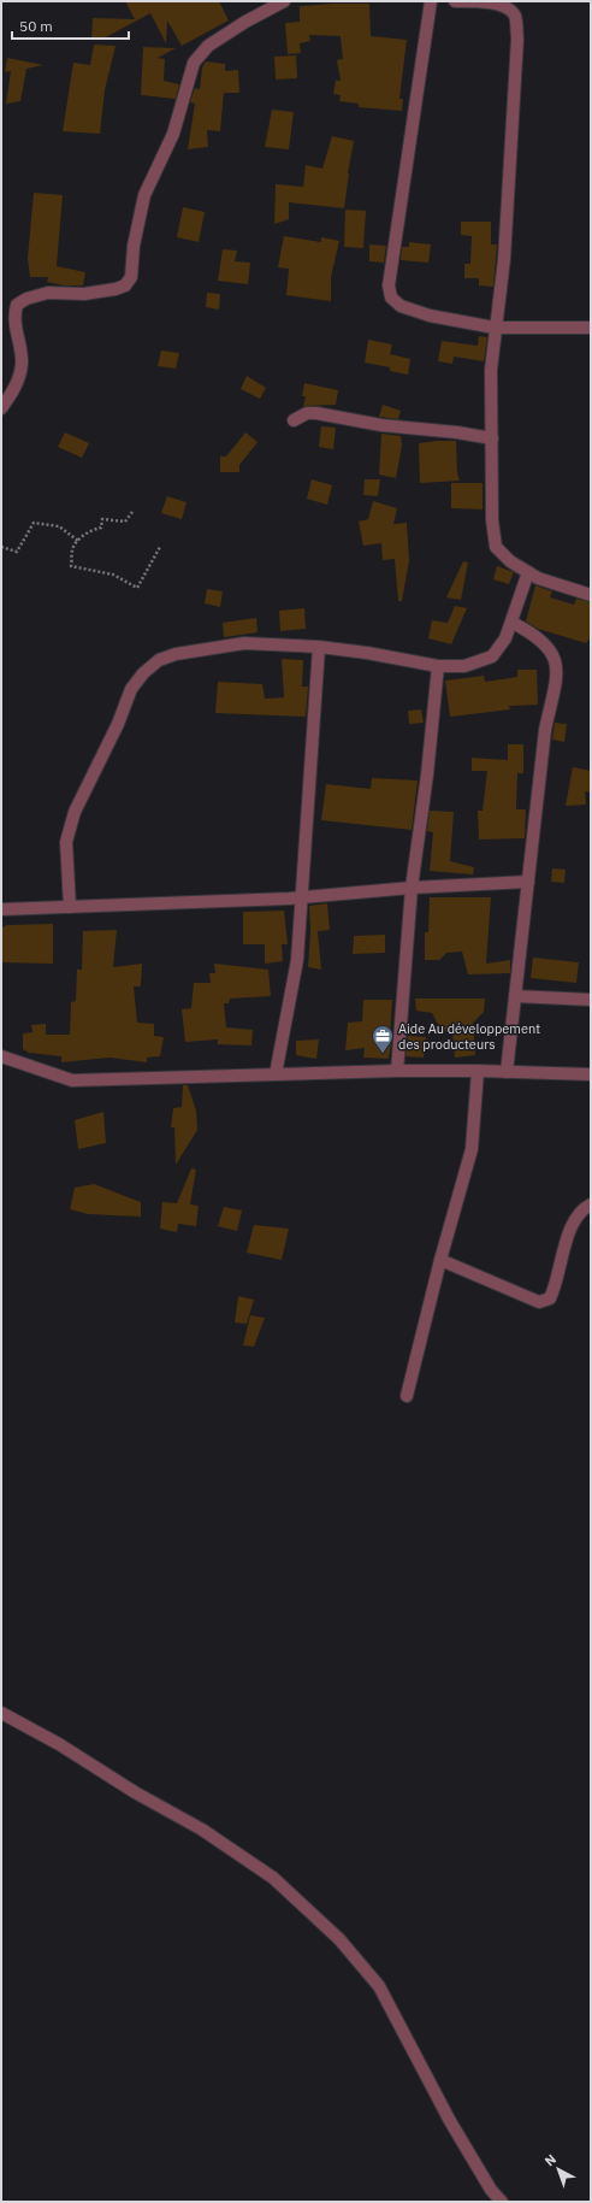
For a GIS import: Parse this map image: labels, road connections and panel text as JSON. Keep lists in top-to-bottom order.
{
  "places": {
    "office": ["Aide Au développement des producteurs"]
  },
  "scale_bar": "50 m",
  "north": "top left"
}
